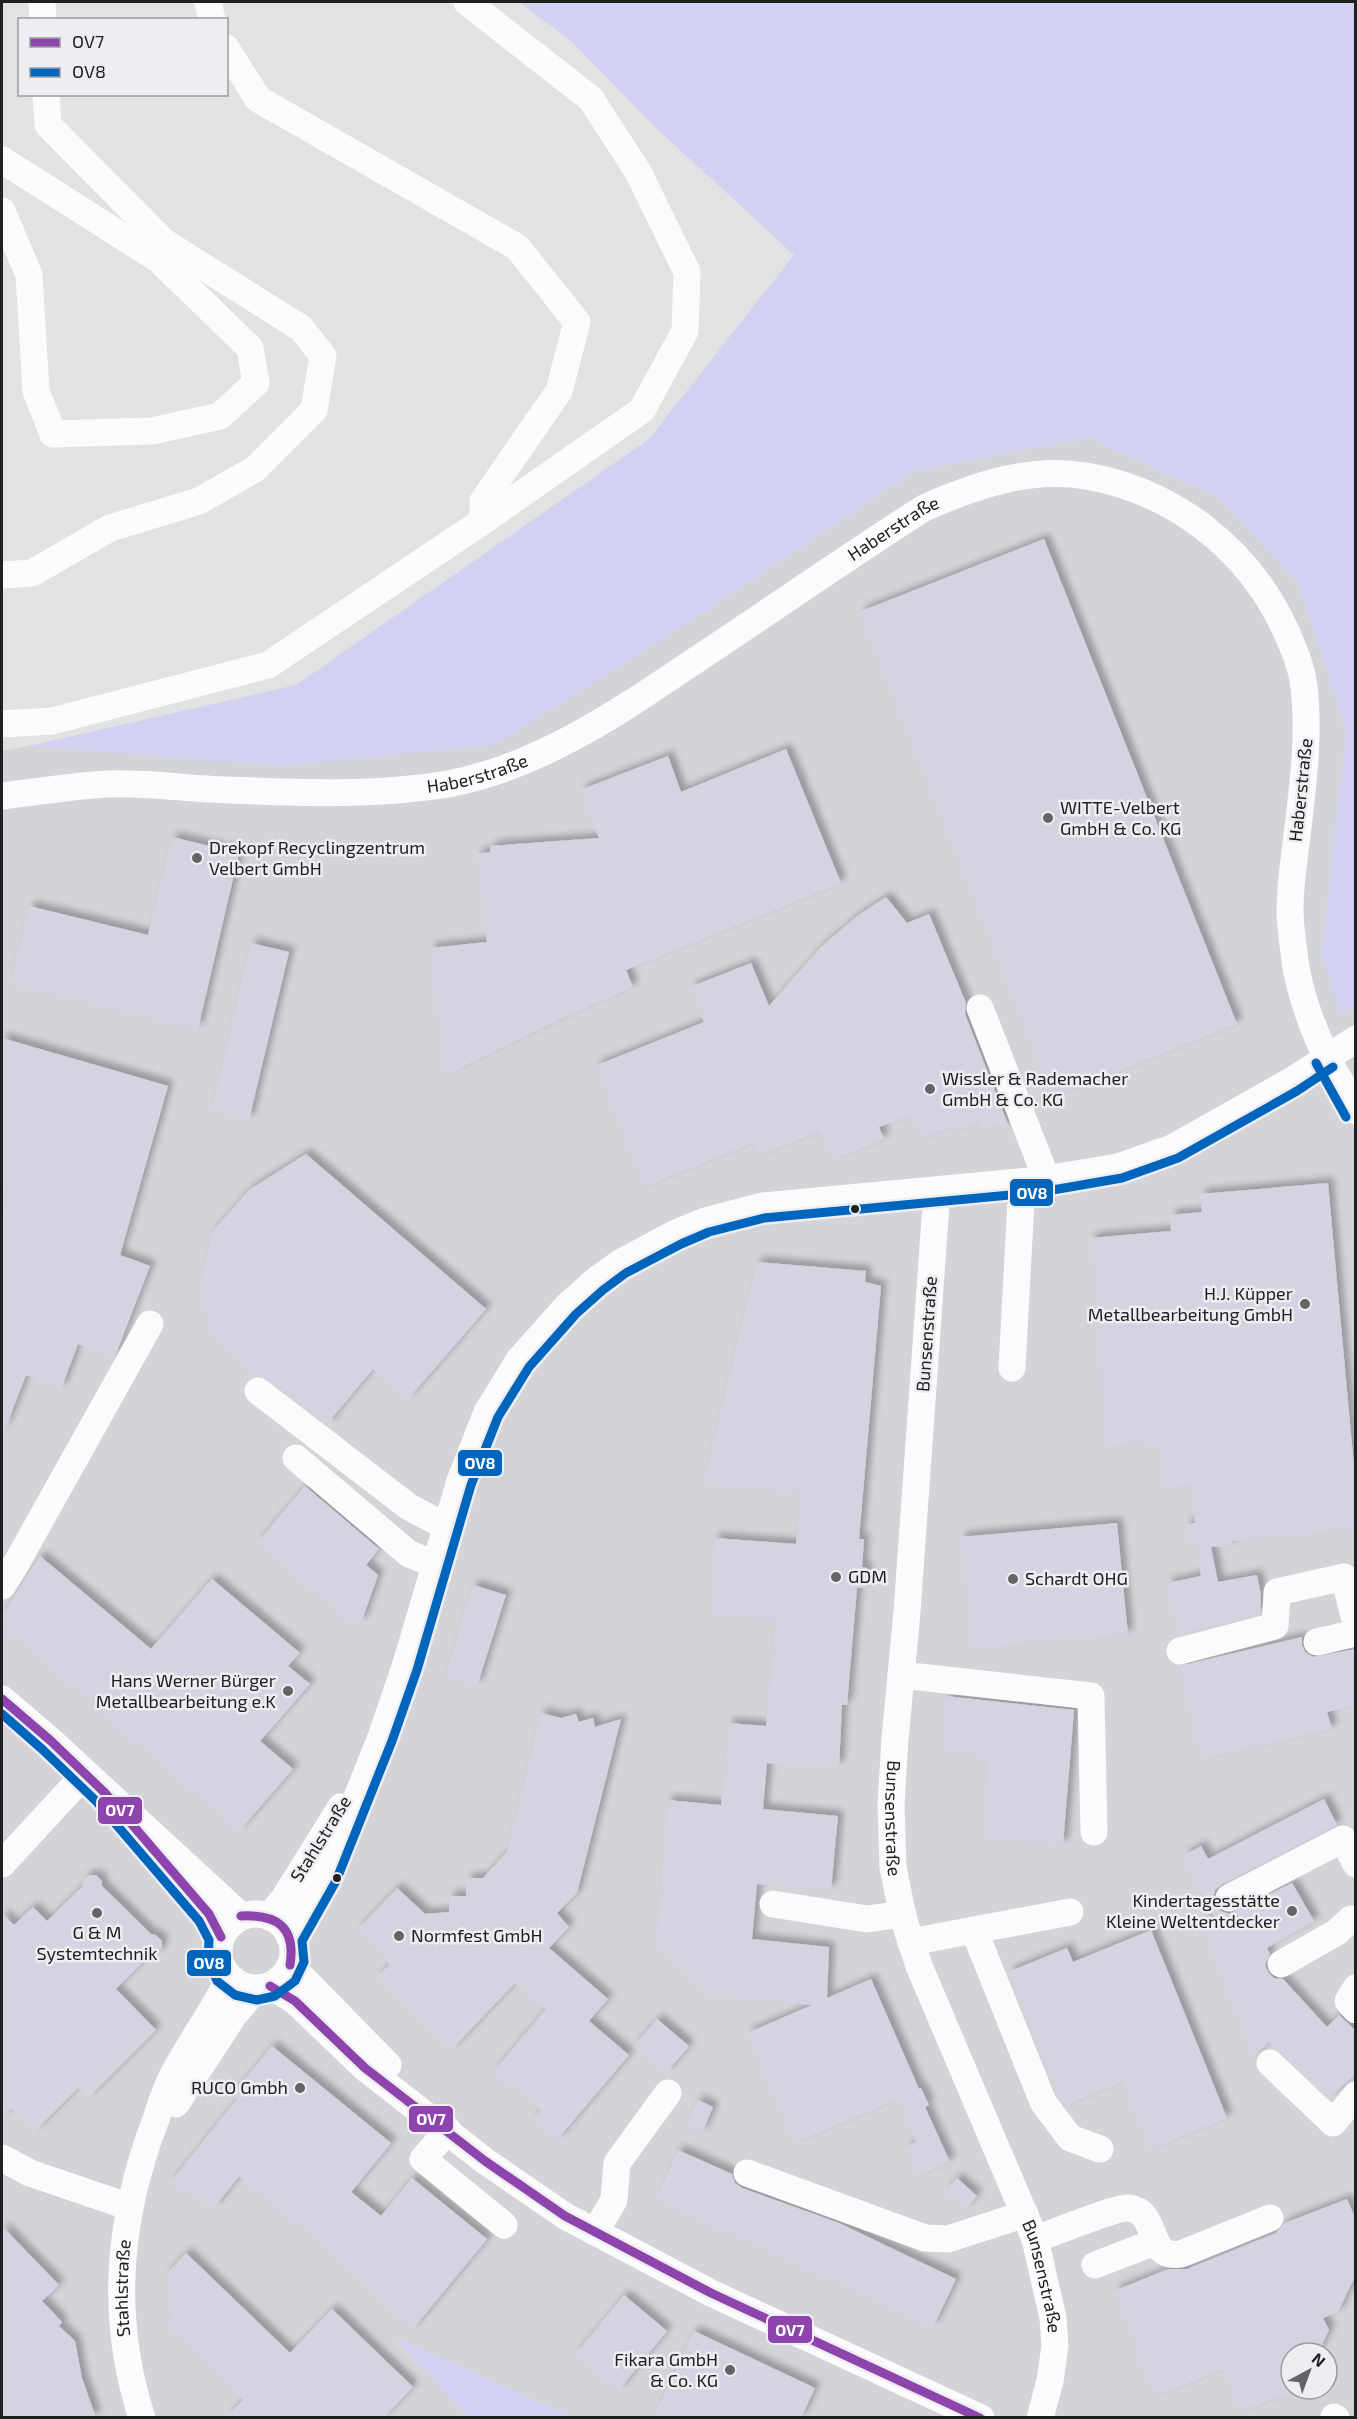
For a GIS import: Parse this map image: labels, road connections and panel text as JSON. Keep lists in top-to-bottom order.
{
  "streets": {
    "street": ["Haberstraße", "Bunsenstraße", "Stahlstraße"]
  },
  "crossings": [
    ["Haberstraße", "Stahlstraße"],
    ["Bunsenstraße", "Stahlstraße"]
  ],
  "places": [
    "WITTE-Velbert GmbH & Co. KG",
    "Drekopf Recyclingzentrum Velbert GmbH",
    "Wissler & Rademacher GmbH & Co. KG",
    "H.J. Küpper Metallbearbeitung GmbH",
    "GDM",
    "Schardt OHG",
    "Hans Werner Bürger Metallbearbeitung e.K",
    "Kindertagesstätte Kleine Weltentdecker",
    "G & M Systemtechnik",
    "Normfest GmbH",
    "RUCO Gmbh",
    "Fikara GmbH & Co. KG"
  ],
  "lines": ["transit line OV8", "transit line OV7"],
  "legend": ["OV7", "OV8"],
  "north": "top right"
}
